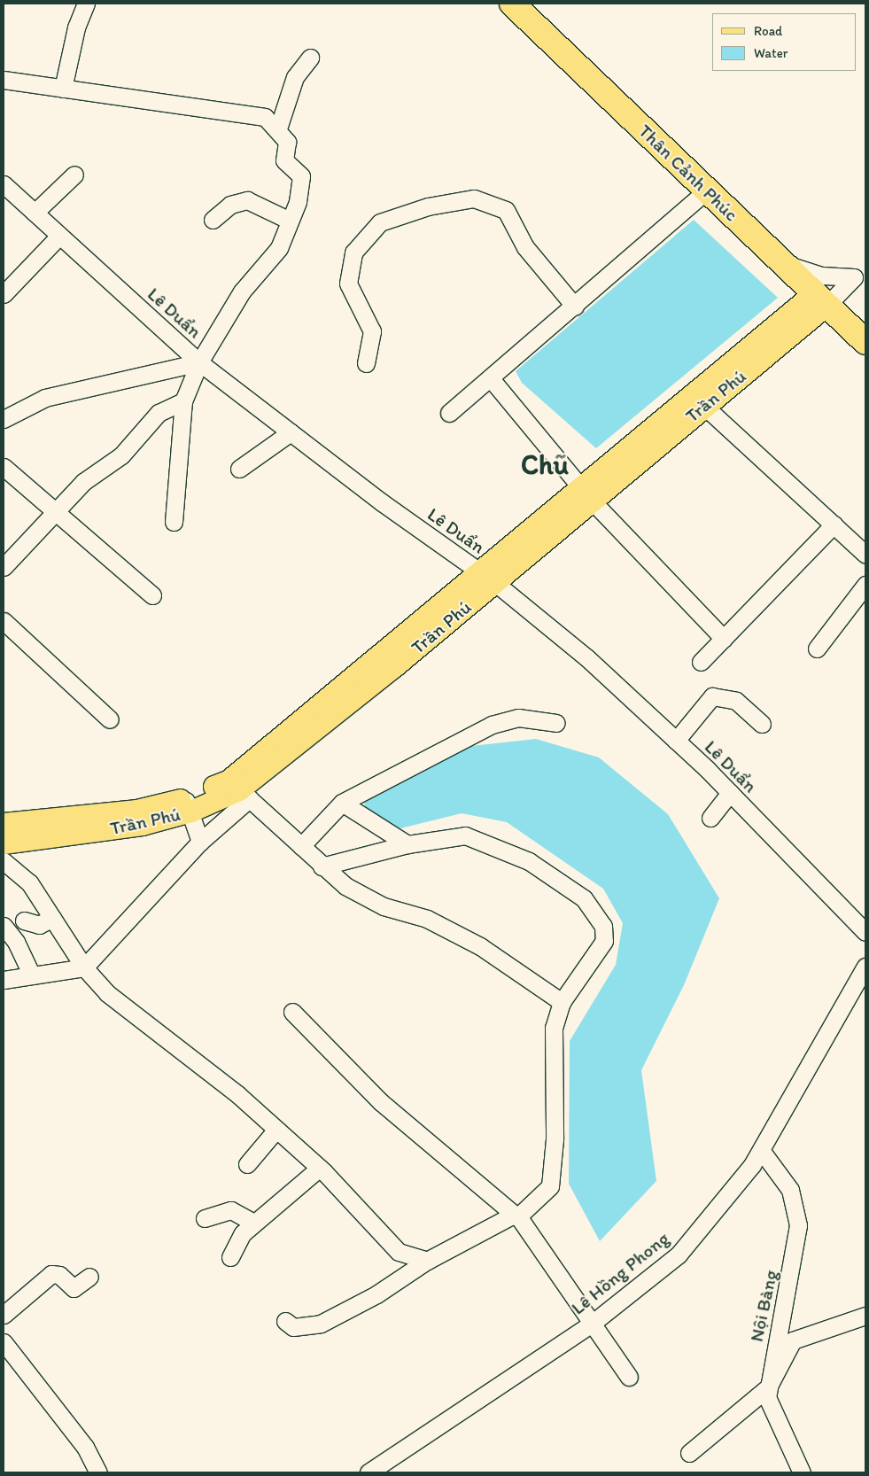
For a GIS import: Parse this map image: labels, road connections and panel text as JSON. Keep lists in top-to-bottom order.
{
  "streets": {
    "highway": ["Thân Cảnh Phúc"],
    "main road": ["Trần Phú"],
    "street": ["Lê Duẩn", "Lê Hồng Phong", "Nội Bàng"]
  },
  "crossings": [
    ["Thân Cảnh Phúc", "Trần Phú"],
    ["Lê Duẩn", "Trần Phú"],
    ["Lê Hồng Phong", "Nội Bàng"]
  ],
  "districts": ["Chũ"],
  "legend": ["Road", "Water"]
}
